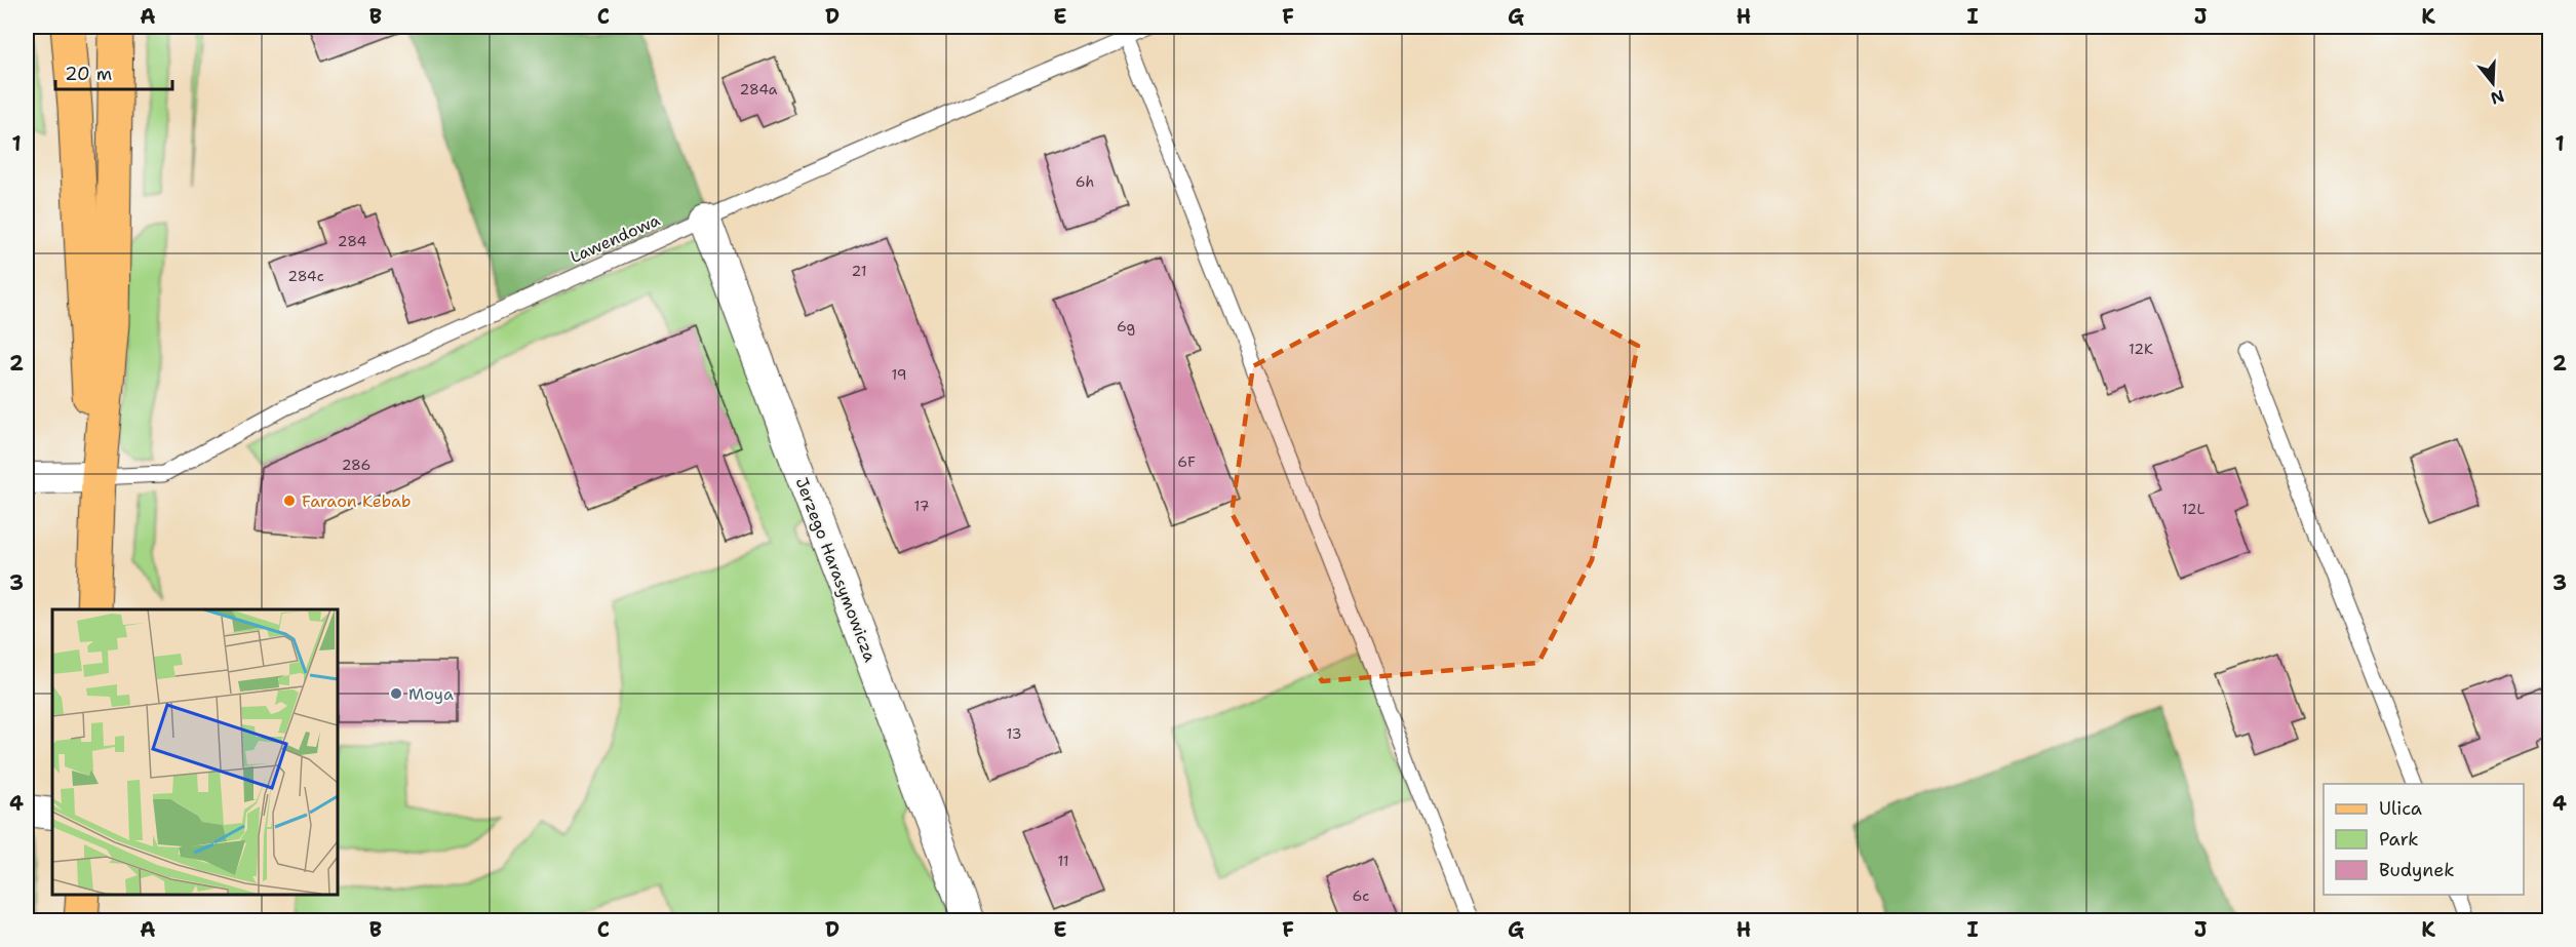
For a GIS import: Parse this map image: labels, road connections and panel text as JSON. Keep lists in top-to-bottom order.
{
  "streets": {
    "street": ["Jerzego Harasymowicza"],
    "lane": ["Lawendowa"]
  },
  "crossings": [
    ["Lawendowa", "Jerzego Harasymowicza"]
  ],
  "places": ["Faraon Kebab", "Moya"],
  "house_numbers": [
    "284a",
    "6h",
    "284",
    "21",
    "284c",
    "6g",
    "12K",
    "19",
    "6F",
    "286",
    "17",
    "12L",
    "13",
    "11",
    "6c"
  ],
  "legend": ["Ulica", "Park", "Budynek"],
  "scale_bar": "20 m",
  "north": "bottom",
  "grid": {
    "columns": [
      "A",
      "B",
      "C",
      "D",
      "E",
      "F",
      "G",
      "H",
      "I",
      "J",
      "K"
    ],
    "rows": [
      "1",
      "2",
      "3",
      "4"
    ]
  }
}
